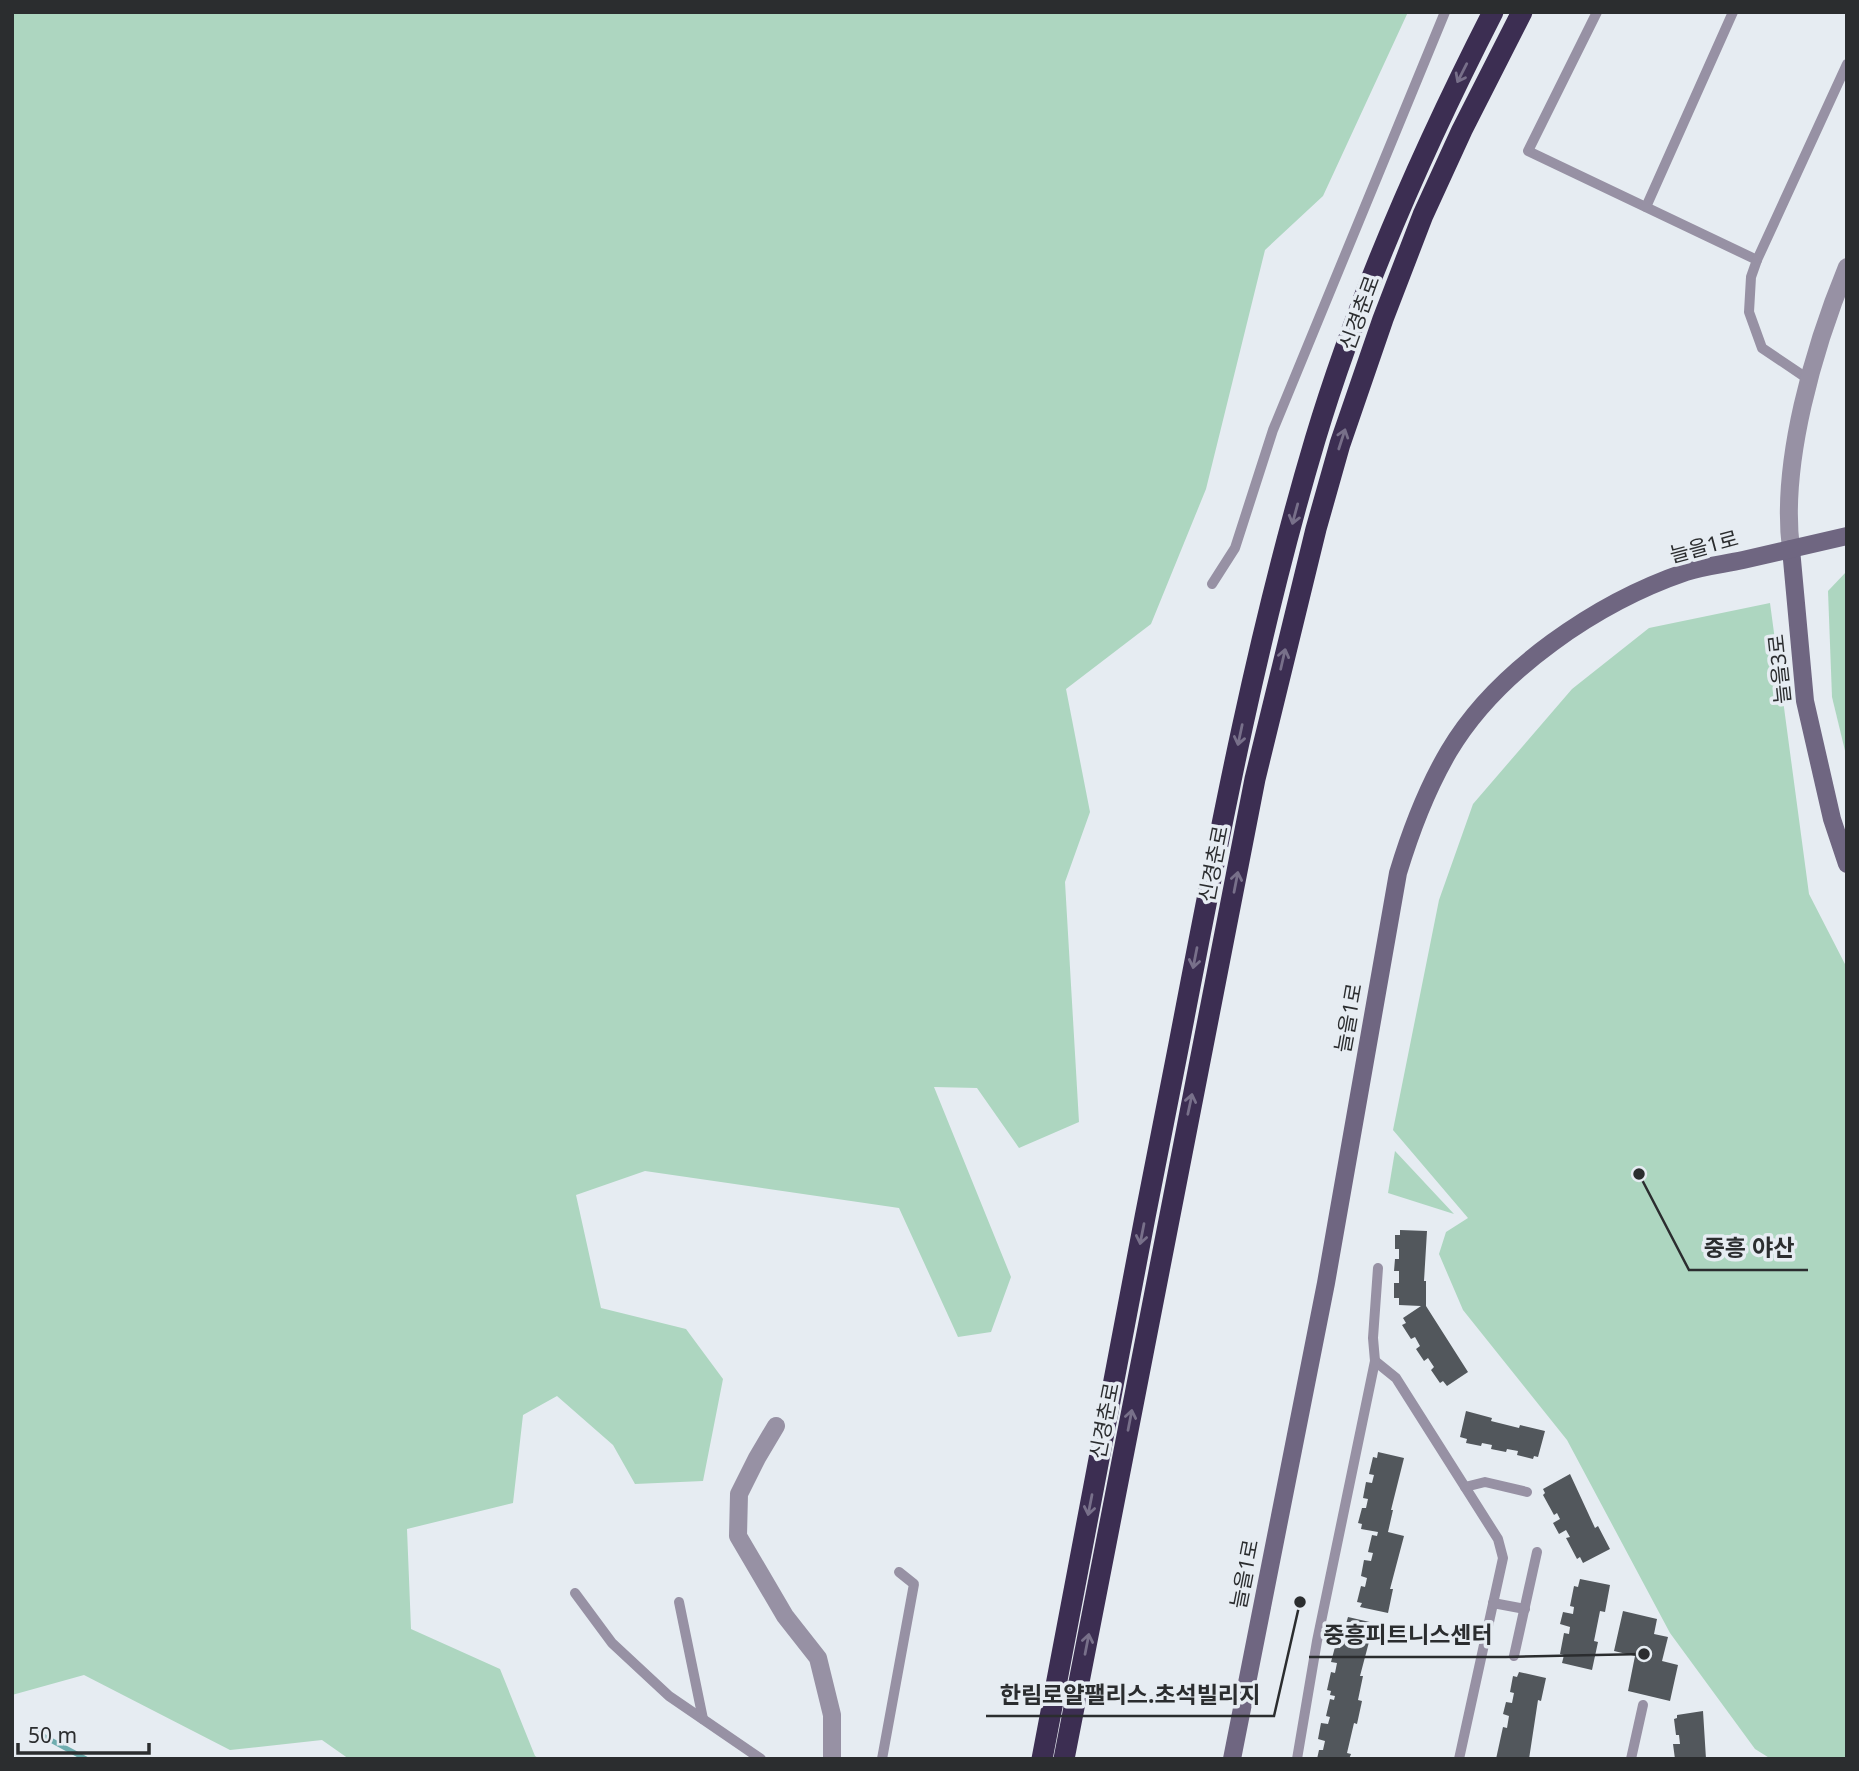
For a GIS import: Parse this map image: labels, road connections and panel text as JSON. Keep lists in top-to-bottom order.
{
  "streets": {
    "highway": ["신경춘로"],
    "street": ["늘을1로", "늘을3로"]
  },
  "crossings": [
    ["늘을1로", "늘을3로"]
  ],
  "places": ["중흥 야산", "한림로얄팰리스.초석빌리지", "중흥피트니스센터"],
  "scale_bar": "50 m"
}
